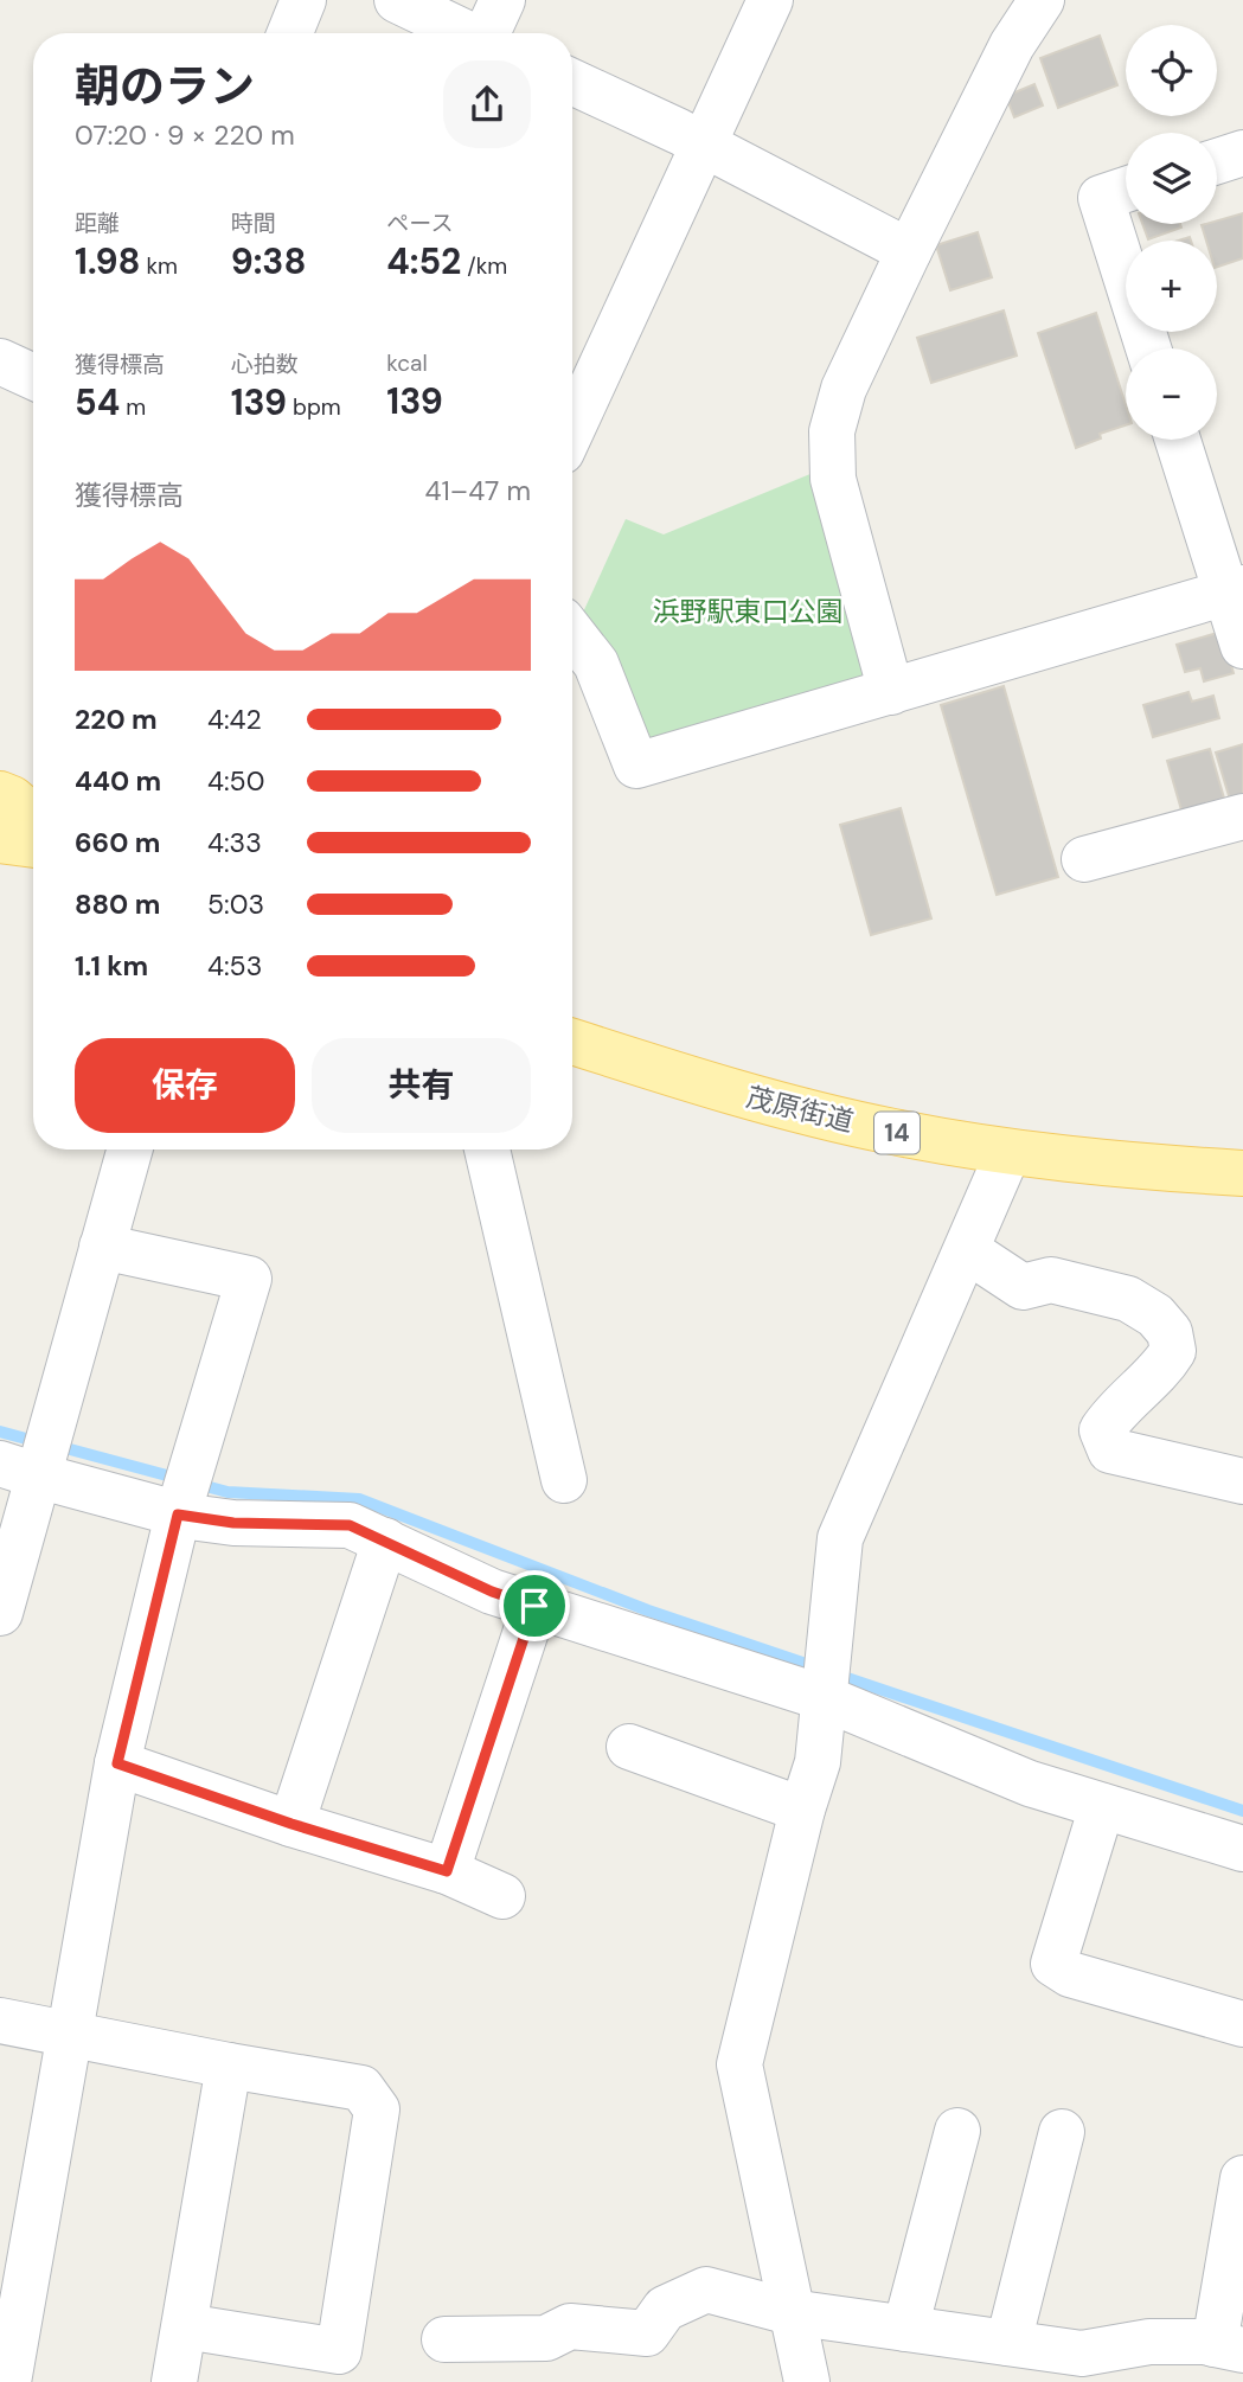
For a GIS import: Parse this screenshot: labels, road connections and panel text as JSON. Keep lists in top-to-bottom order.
{
  "streets": {
    "main road": ["茂原街道", "14"]
  },
  "parks": ["浜野駅東口公園"],
  "page": {
    "map_buttons": ["+", "−"],
    "heading": ["朝のラン", "07:20 · 9 × 220 m"],
    "stats": [
      ["距離", "1.98 km"],
      ["時間", "9:38"],
      ["ペース", "4:52 /km"],
      ["獲得標高", "54 m"],
      ["心拍数", "139 bpm"],
      ["kcal", "139"]
    ],
    "chart": ["獲得標高", "41–47 m"],
    "list": [
      {
        "name": "220 m",
        "note": "4:42"
      },
      {
        "name": "440 m",
        "note": "4:50"
      },
      {
        "name": "660 m",
        "note": "4:33"
      },
      {
        "name": "880 m",
        "note": "5:03"
      },
      {
        "name": "1.1 km",
        "note": "4:53"
      }
    ],
    "buttons": ["保存", "共有"]
  }
}
